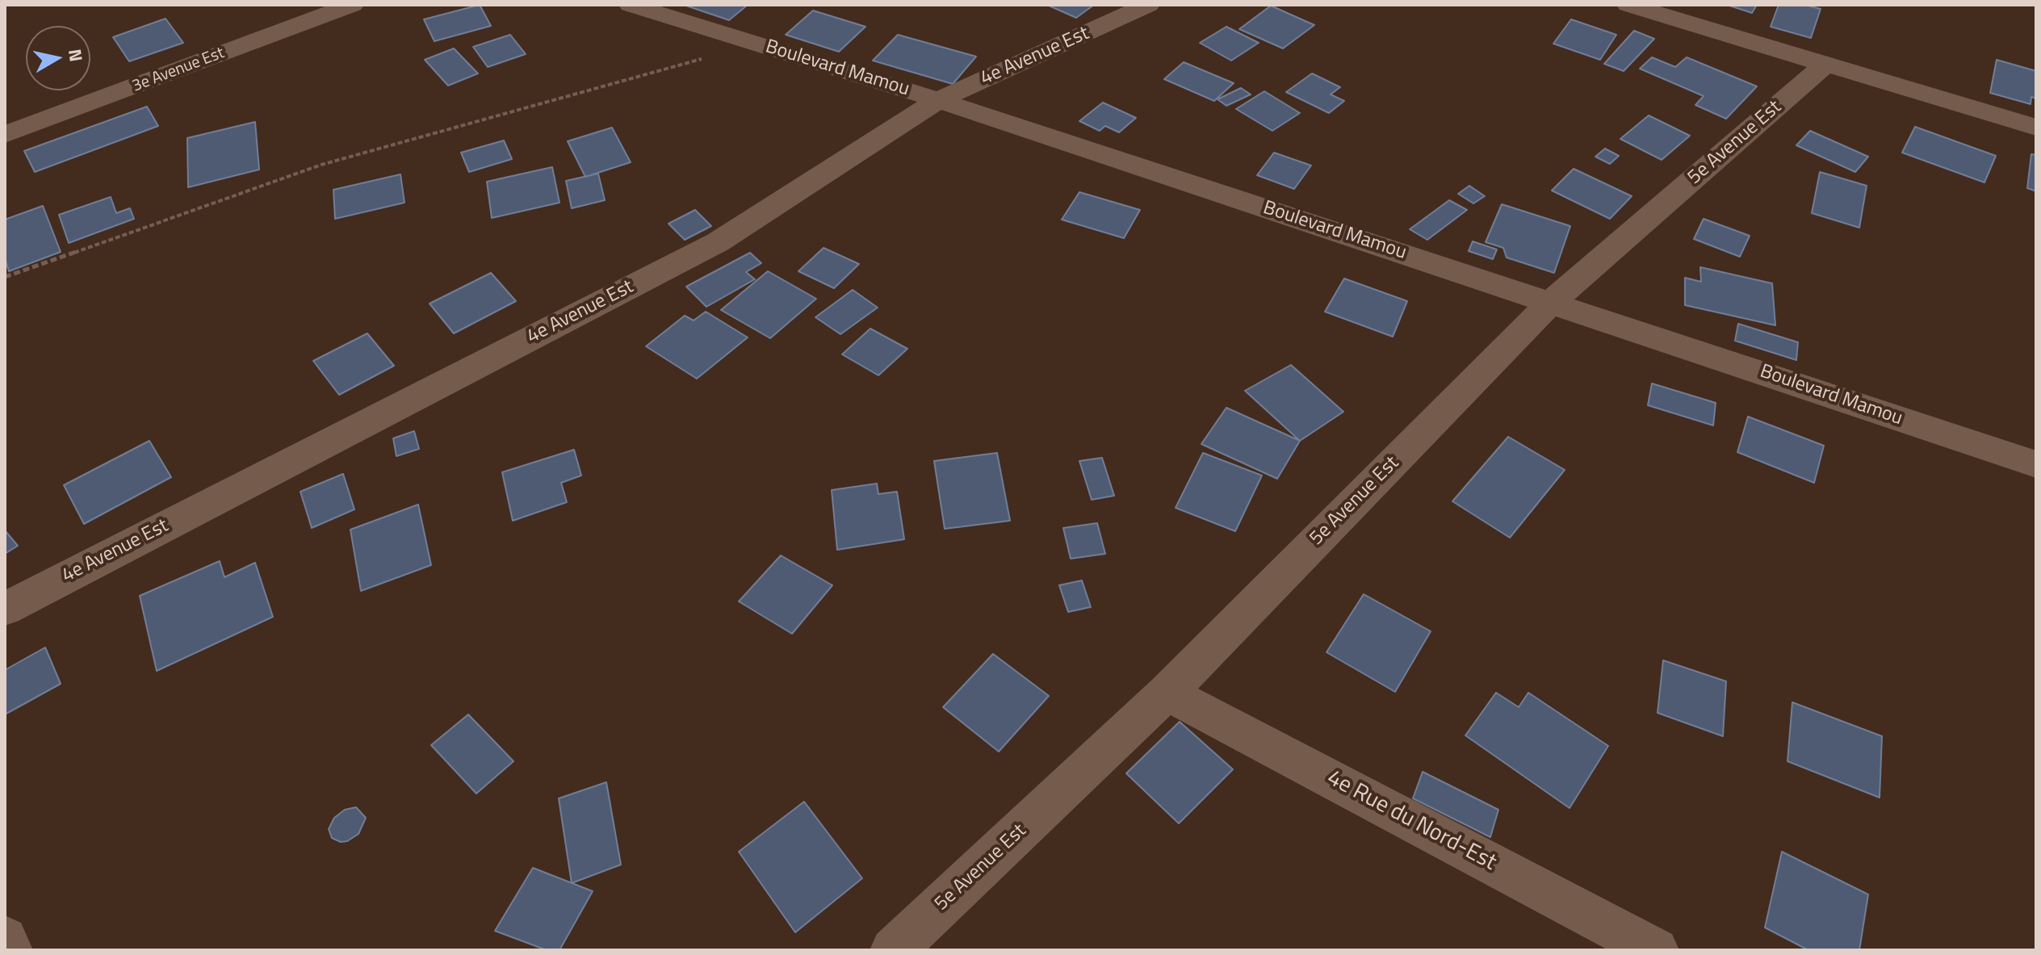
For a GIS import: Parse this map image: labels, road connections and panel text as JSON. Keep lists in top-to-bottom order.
{
  "streets": {
    "street": [
      "4e Avenue Est",
      "Boulevard Mamou",
      "3e Avenue Est",
      "5e Avenue Est",
      "4e Rue du Nord-Est"
    ]
  },
  "crossings": [
    ["4e Avenue Est", "Boulevard Mamou"],
    ["Boulevard Mamou", "5e Avenue Est"],
    ["5e Avenue Est", "4e Rue du Nord-Est"]
  ],
  "north": "right"
}
